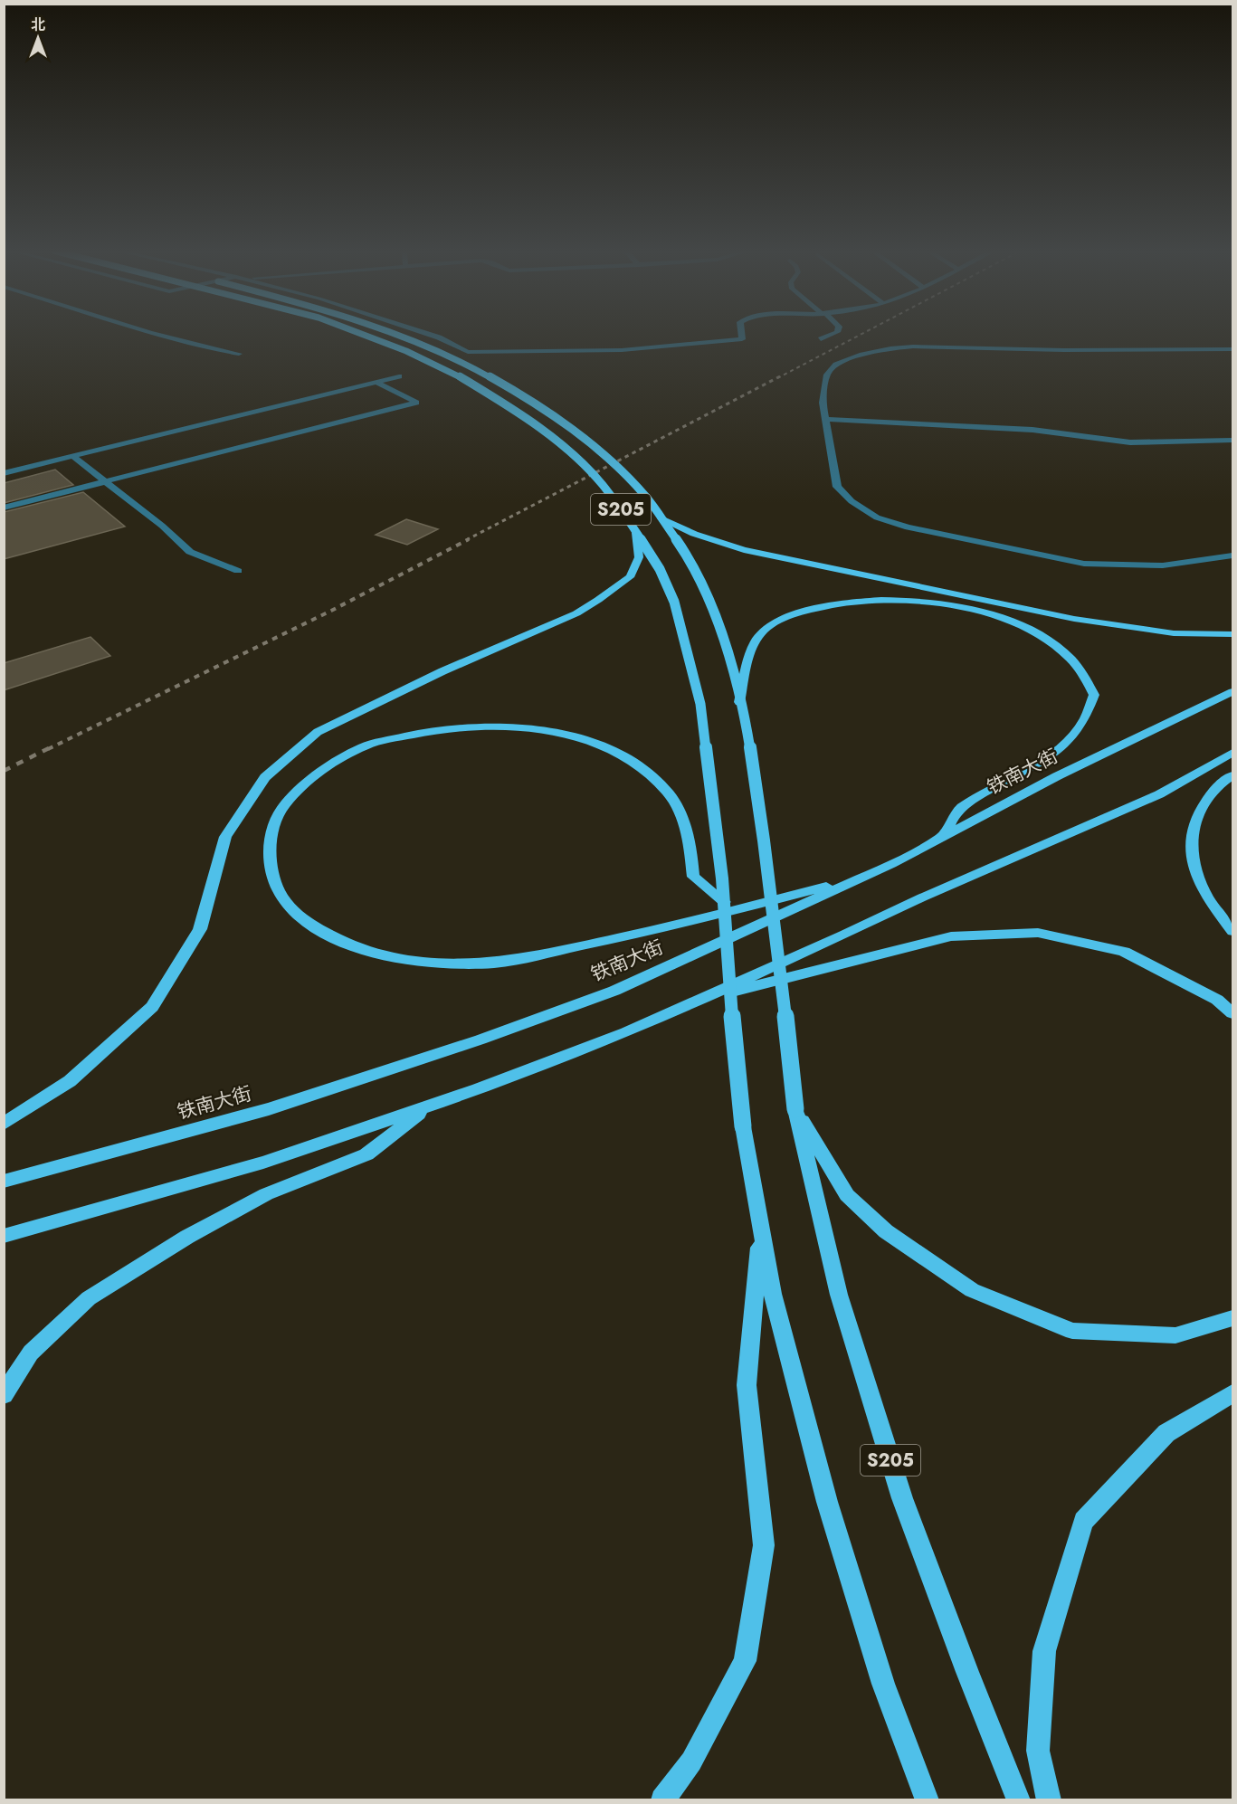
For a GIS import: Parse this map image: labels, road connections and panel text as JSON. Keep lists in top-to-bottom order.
{
  "streets": {
    "main road": ["S205", "铁南大街"]
  },
  "north": "top"
}
